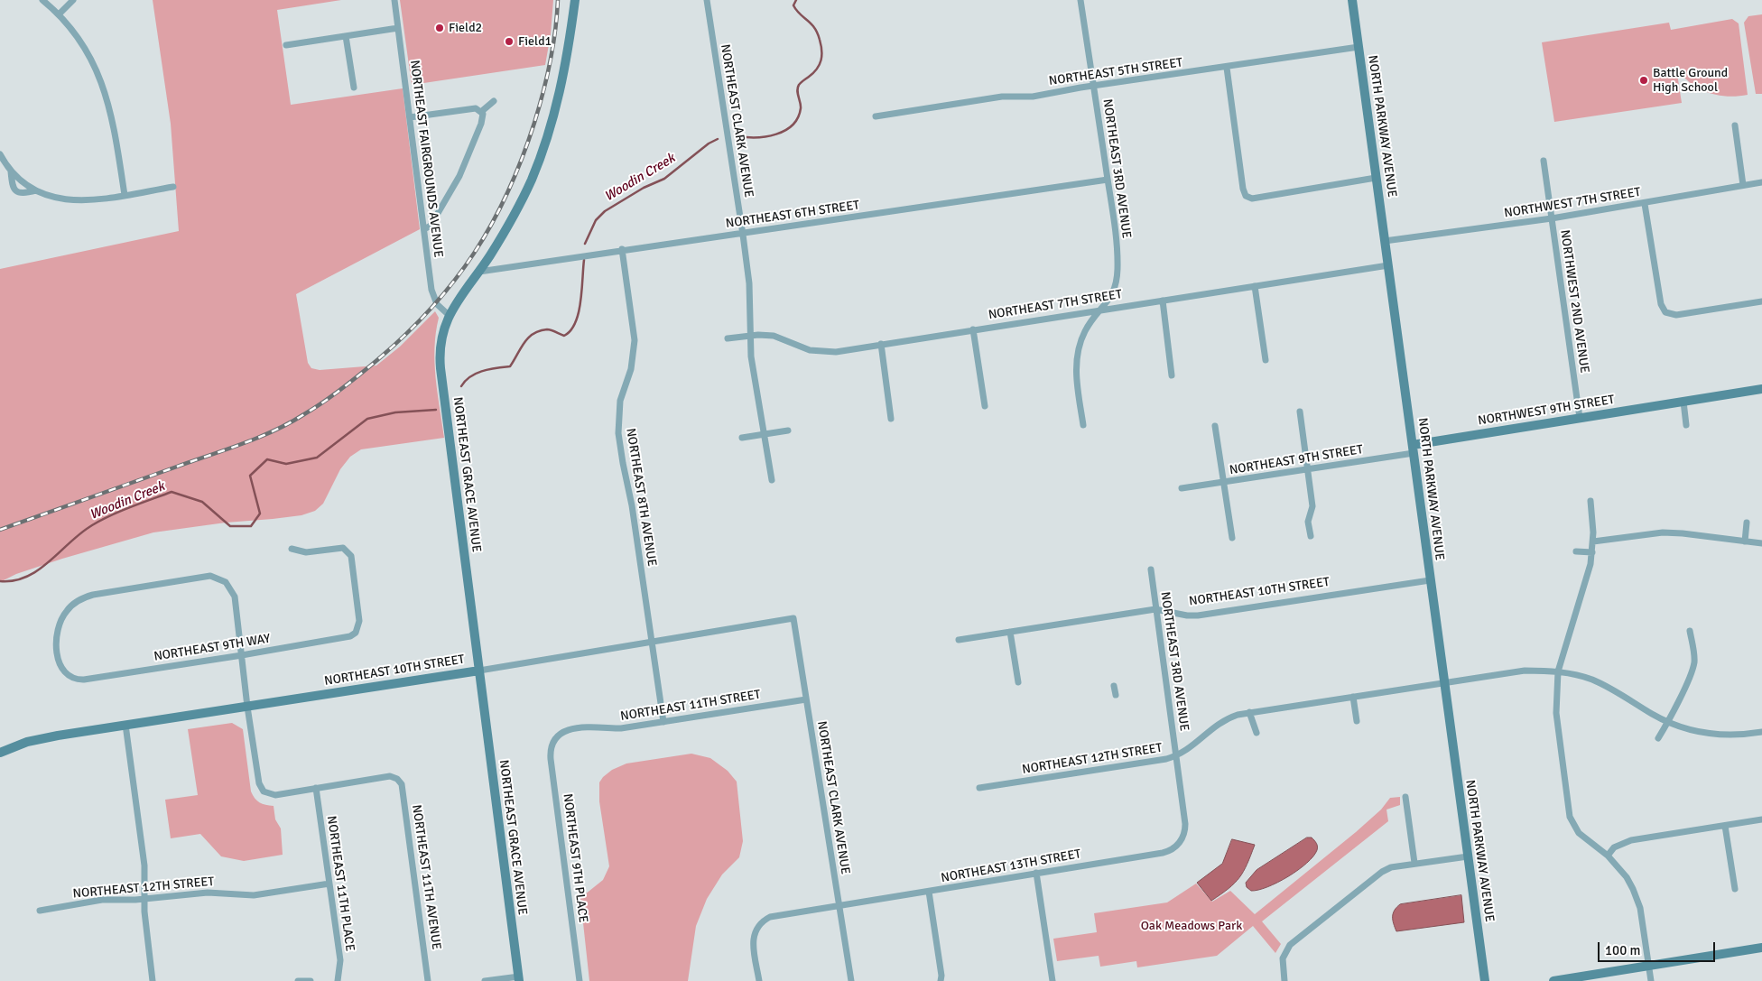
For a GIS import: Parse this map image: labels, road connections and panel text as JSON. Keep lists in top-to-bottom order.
{
  "streets": {
    "street": [
      "NORTHEAST 5TH STREET",
      "NORTHEAST CLARK AVENUE",
      "NORTH PARKWAY AVENUE",
      "NORTHEAST FAIRGROUNDS AVENUE",
      "NORTHEAST 3RD AVENUE",
      "NORTHWEST 7TH STREET",
      "NORTHEAST 6TH STREET",
      "NORTHWEST 2ND AVENUE",
      "NORTHEAST 7TH STREET",
      "NORTHWEST 9TH STREET",
      "NORTHEAST 9TH STREET",
      "NORTHEAST GRACE AVENUE",
      "NORTHEAST 8TH AVENUE",
      "NORTHEAST 10TH STREET",
      "NORTHEAST 9TH WAY",
      "NORTHEAST 11TH STREET",
      "NORTHEAST 12TH STREET",
      "NORTHEAST 9TH PLACE",
      "NORTHEAST 13TH STREET",
      "NORTHEAST 11TH AVENUE",
      "NORTHEAST 11TH PLACE"
    ]
  },
  "crossings": [
    ["NORTHEAST 5TH STREET", "NORTH PARKWAY AVENUE"],
    ["NORTHEAST 5TH STREET", "NORTHEAST 3RD AVENUE"],
    ["NORTHEAST CLARK AVENUE", "NORTHEAST 6TH STREET"],
    ["NORTHEAST CLARK AVENUE", "NORTHEAST 7TH STREET"],
    ["NORTHEAST CLARK AVENUE", "NORTHEAST 10TH STREET"],
    ["NORTHEAST CLARK AVENUE", "NORTHEAST 11TH STREET"],
    ["NORTHEAST CLARK AVENUE", "NORTHEAST 13TH STREET"],
    ["NORTH PARKWAY AVENUE", "NORTHWEST 7TH STREET"],
    ["NORTH PARKWAY AVENUE", "NORTHEAST 7TH STREET"],
    ["NORTH PARKWAY AVENUE", "NORTHWEST 9TH STREET"],
    ["NORTH PARKWAY AVENUE", "NORTHEAST 9TH STREET"],
    ["NORTH PARKWAY AVENUE", "NORTHEAST 10TH STREET"],
    ["NORTH PARKWAY AVENUE", "NORTHEAST 12TH STREET"],
    ["NORTHEAST FAIRGROUNDS AVENUE", "NORTHEAST GRACE AVENUE"],
    ["NORTHEAST 3RD AVENUE", "NORTHEAST 6TH STREET"],
    ["NORTHEAST 3RD AVENUE", "NORTHEAST 7TH STREET"],
    ["NORTHEAST 3RD AVENUE", "NORTHEAST 10TH STREET"],
    ["NORTHEAST 3RD AVENUE", "NORTHEAST 12TH STREET"],
    ["NORTHEAST 3RD AVENUE", "NORTHEAST 13TH STREET"],
    ["NORTHWEST 7TH STREET", "NORTHWEST 2ND AVENUE"],
    ["NORTHEAST 6TH STREET", "NORTHEAST GRACE AVENUE"],
    ["NORTHEAST 6TH STREET", "NORTHEAST 8TH AVENUE"],
    ["NORTHWEST 2ND AVENUE", "NORTHWEST 9TH STREET"],
    ["NORTHWEST 9TH STREET", "NORTHEAST 9TH STREET"],
    ["NORTHEAST GRACE AVENUE", "NORTHEAST 10TH STREET"],
    ["NORTHEAST 8TH AVENUE", "NORTHEAST 10TH STREET"],
    ["NORTHEAST 8TH AVENUE", "NORTHEAST 11TH STREET"],
    ["NORTHEAST 11TH STREET", "NORTHEAST 9TH PLACE"],
    ["NORTHEAST 12TH STREET", "NORTHEAST 13TH STREET"],
    ["NORTHEAST 12TH STREET", "NORTHEAST 11TH PLACE"],
    ["NORTHEAST 11TH AVENUE", "NORTHEAST 11TH PLACE"]
  ],
  "water": ["Woodin Creek"],
  "parks": ["Oak Meadows Park"],
  "places": ["Field2", "Field1", "Battle Ground High School"],
  "scale_bar": "100 m"
}
